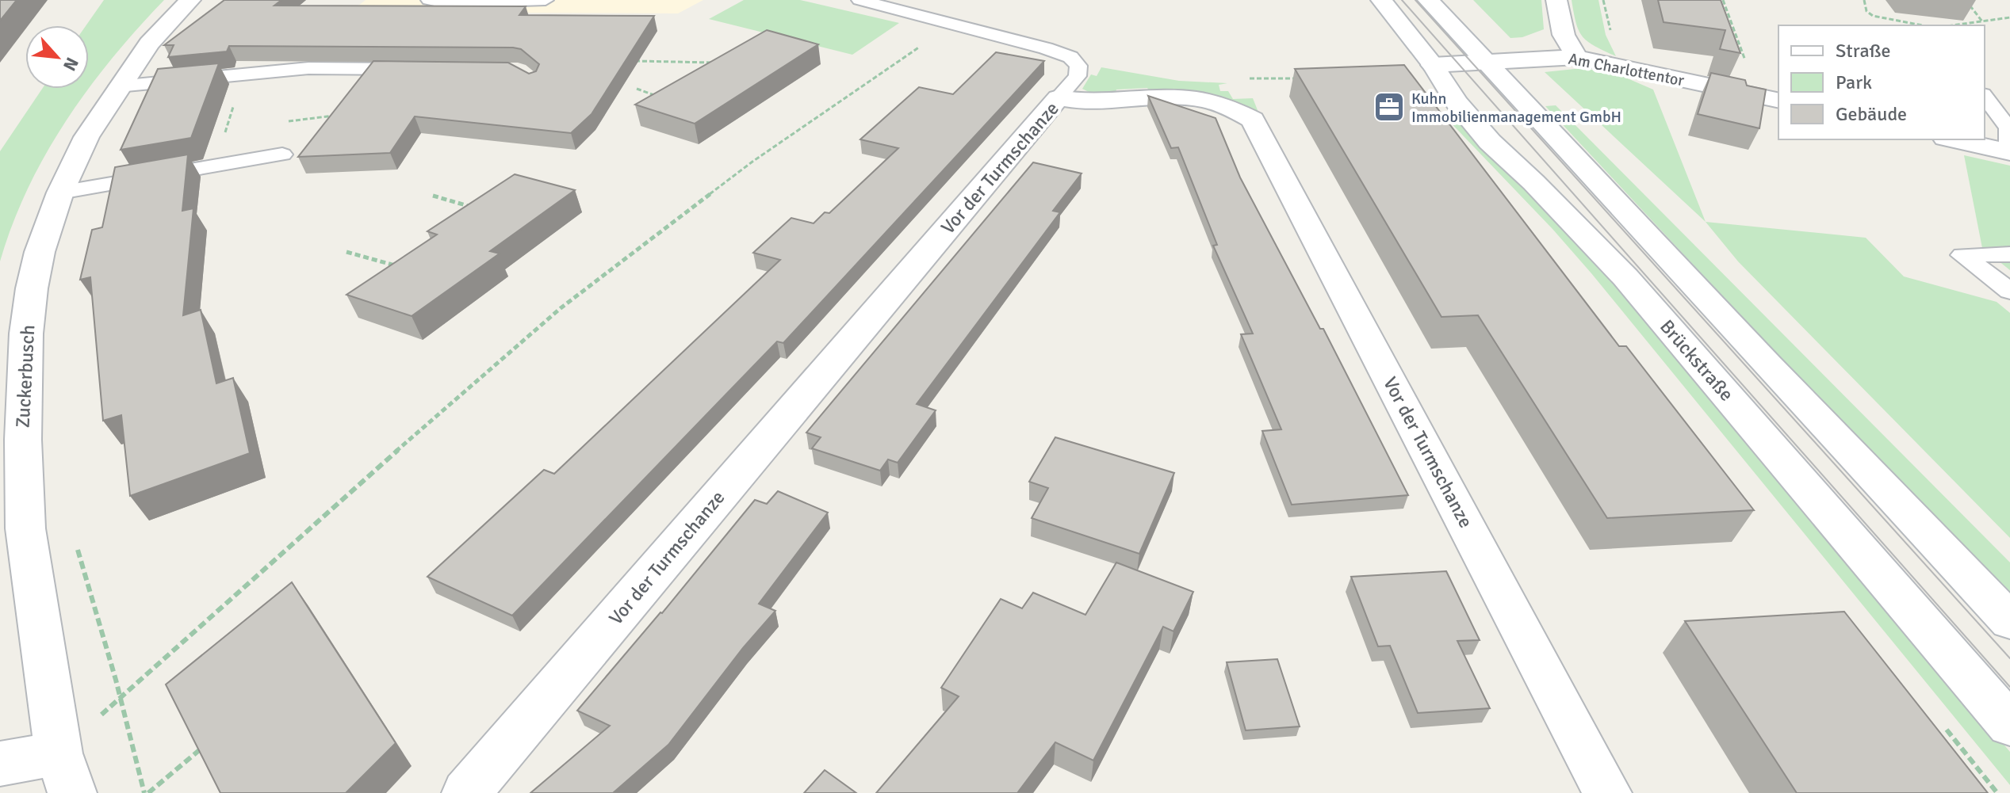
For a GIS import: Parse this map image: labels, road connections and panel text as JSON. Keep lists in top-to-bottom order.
{
  "streets": {
    "street": [
      "Am Charlottentor",
      "Vor der Turmschanze",
      "Brückstraße",
      "Zuckerbusch"
    ]
  },
  "crossings": [
    ["Am Charlottentor", "Brückstraße"]
  ],
  "places": {
    "office": ["Kuhn Immobilienmanagement GmbH"]
  },
  "legend": ["Straße", "Park", "Gebäude"],
  "north": "bottom right"
}
